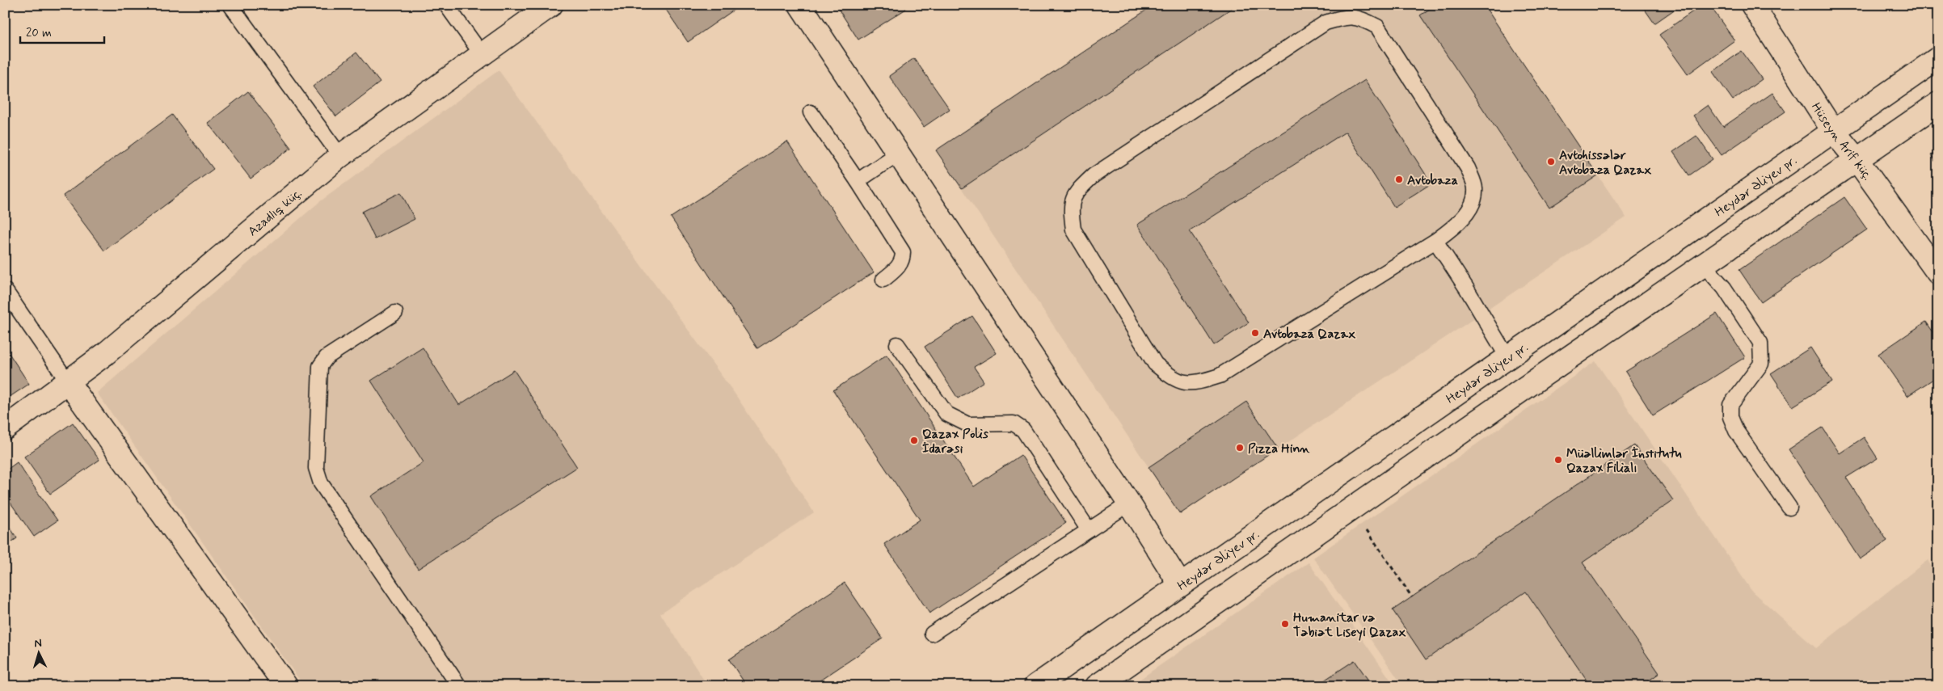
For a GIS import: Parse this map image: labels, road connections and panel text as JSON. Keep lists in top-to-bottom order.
{
  "streets": {
    "main road": ["Hüseyn Arif küç.", "Heydər Əliyev pr.", "Azadlıq küç."]
  },
  "crossings": [
    ["Hüseyn Arif küç.", "Heydər Əliyev pr."]
  ],
  "places": [
    "Avtohissələr Avtobaza Qazax",
    "Avtobaza",
    "Avtobaza Qazax",
    "Qazax Polis İdarəsi",
    "Pizza Hinn",
    "Müəllimlər İnstitutu Qazax Filialı",
    "Humanitar və Təbiət Liseyi Qazax"
  ],
  "scale_bar": "20 m",
  "north": "top"
}
